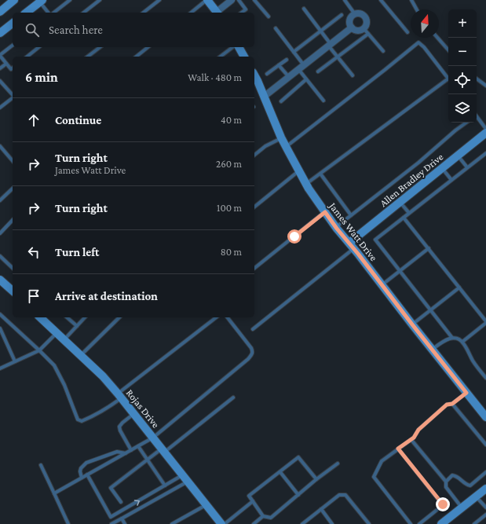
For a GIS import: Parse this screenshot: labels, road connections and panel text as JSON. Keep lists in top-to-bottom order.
{
  "streets": {
    "street": ["Allen Bradley Drive", "James Watt Drive", "Rojas Drive"]
  },
  "crossings": [
    ["Allen Bradley Drive", "James Watt Drive"]
  ],
  "north": "top",
  "page": {
    "map_buttons": ["+", "−"],
    "search": "Search here",
    "heading": ["6 min", "Walk · 480 m"],
    "list": [
      ["Continue", "40 m"],
      ["Turn right", "James Watt Drive", "260 m"],
      ["Turn right", "100 m"],
      ["Turn left", "80 m"],
      "Arrive at destination"
    ]
  }
}
